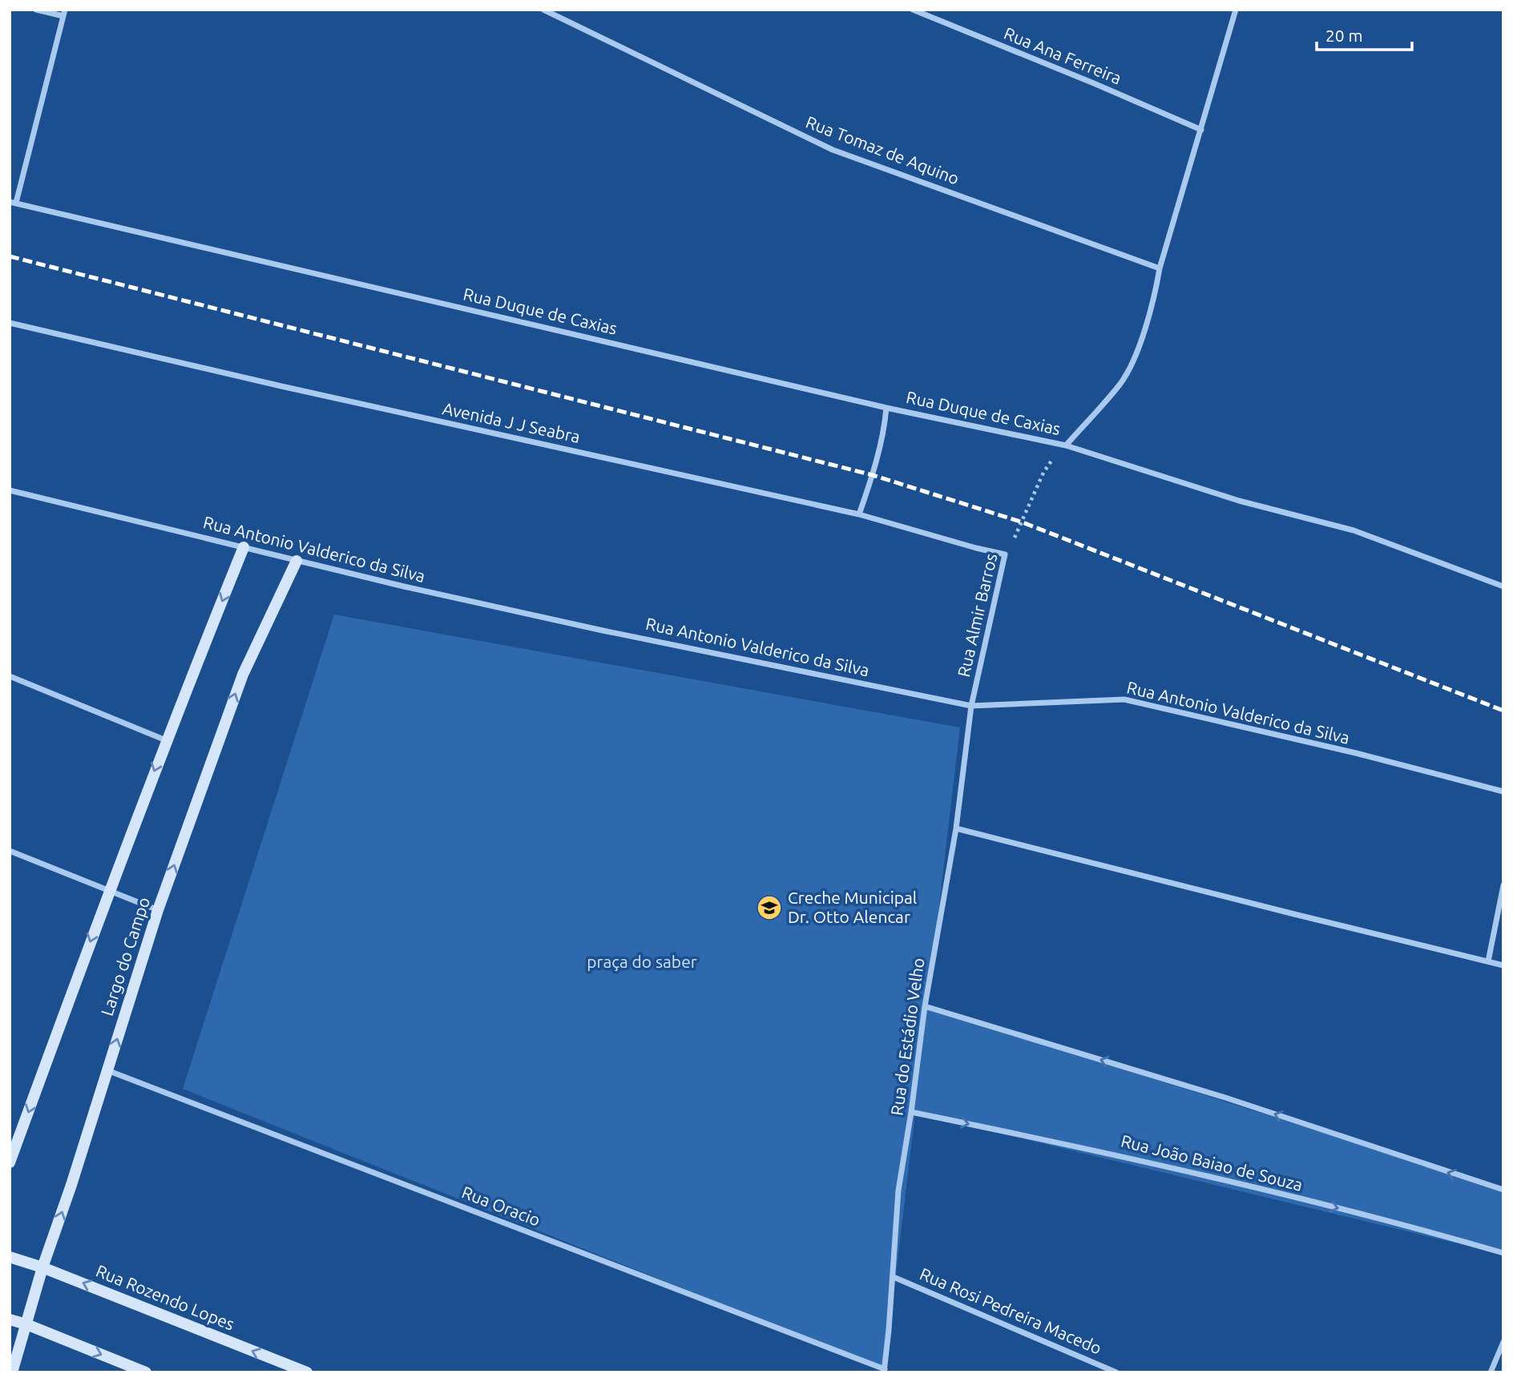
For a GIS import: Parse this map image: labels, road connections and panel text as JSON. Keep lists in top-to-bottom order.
{
  "streets": {
    "street": [
      "Rua Ana Ferreira",
      "Rua Tomaz de Aquino",
      "Rua Duque de Caxias",
      "Avenida J J Seabra",
      "Rua Antonio Valderico da Silva",
      "Rua Almir Barros",
      "Largo do Campo",
      "Rua do Estádio Velho",
      "Rua João Baiao de Souza",
      "Rua Oracio",
      "Rua Rozendo Lopes",
      "Rua Rosi Pedreira Macedo"
    ]
  },
  "crossings": [
    ["Rua Duque de Caxias", "Rua Almir Barros"],
    ["Avenida J J Seabra", "Rua Almir Barros"],
    ["Rua Antonio Valderico da Silva", "Rua Almir Barros"],
    ["Rua Antonio Valderico da Silva", "Largo do Campo"],
    ["Rua Antonio Valderico da Silva", "Rua do Estádio Velho"],
    ["Rua Almir Barros", "Rua do Estádio Velho"],
    ["Largo do Campo", "Rua Oracio"],
    ["Largo do Campo", "Rua Rozendo Lopes"],
    ["Rua do Estádio Velho", "Rua João Baiao de Souza"],
    ["Rua do Estádio Velho", "Rua Oracio"],
    ["Rua do Estádio Velho", "Rua Rosi Pedreira Macedo"]
  ],
  "one_way": ["Rua João Baiao de Souza"],
  "parks": ["praça do saber"],
  "places": {
    "school or university": ["Creche Municipal Dr. Otto Alencar"]
  },
  "scale_bar": "20 m"
}
